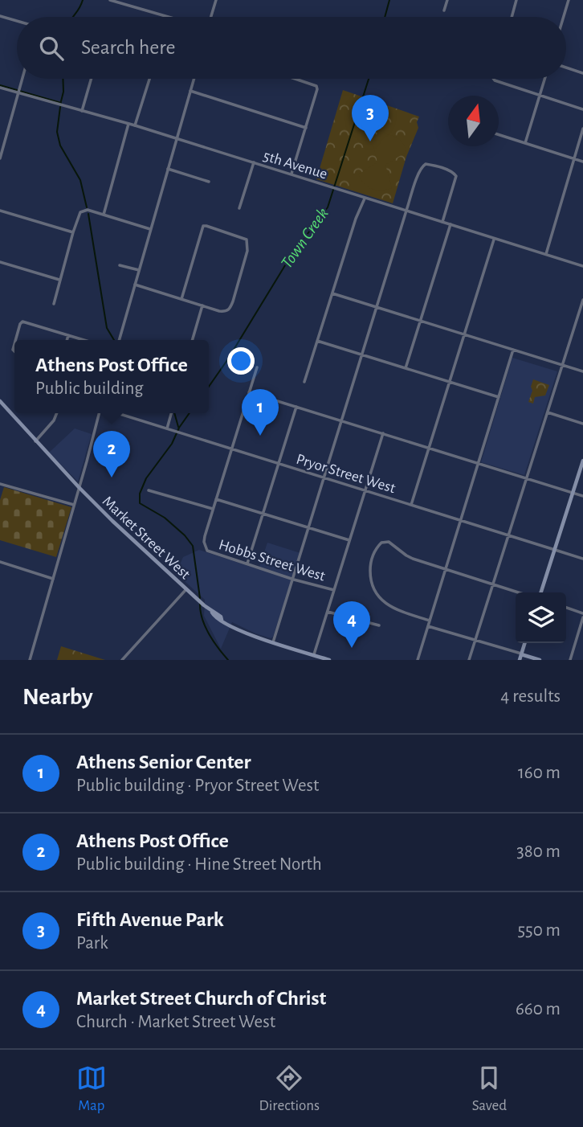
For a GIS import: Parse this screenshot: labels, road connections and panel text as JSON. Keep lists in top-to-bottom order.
{
  "streets": {
    "main road": ["Market Street West"],
    "street": ["5th Avenue", "Pryor Street West", "Hobbs Street West"]
  },
  "water": ["Town Creek"],
  "north": "top",
  "page": {
    "search": "Search here",
    "pins": [
      "3",
      "1",
      "2",
      "4"
    ],
    "popup": ["Athens Post Office", "Public building"],
    "heading": ["Nearby", "4 results"],
    "list": [
      {
        "mark": "1",
        "name": "Athens Senior Center",
        "note": "Public building · Pryor Street West",
        "value": "160 m"
      },
      {
        "mark": "2",
        "name": "Athens Post Office",
        "note": "Public building · Hine Street North",
        "value": "380 m"
      },
      {
        "mark": "3",
        "name": "Fifth Avenue Park",
        "note": "Park",
        "value": "550 m"
      },
      {
        "mark": "4",
        "name": "Market Street Church of Christ",
        "note": "Church · Market Street West",
        "value": "660 m"
      }
    ],
    "nav": ["Map", "Directions", "Saved"]
  }
}
